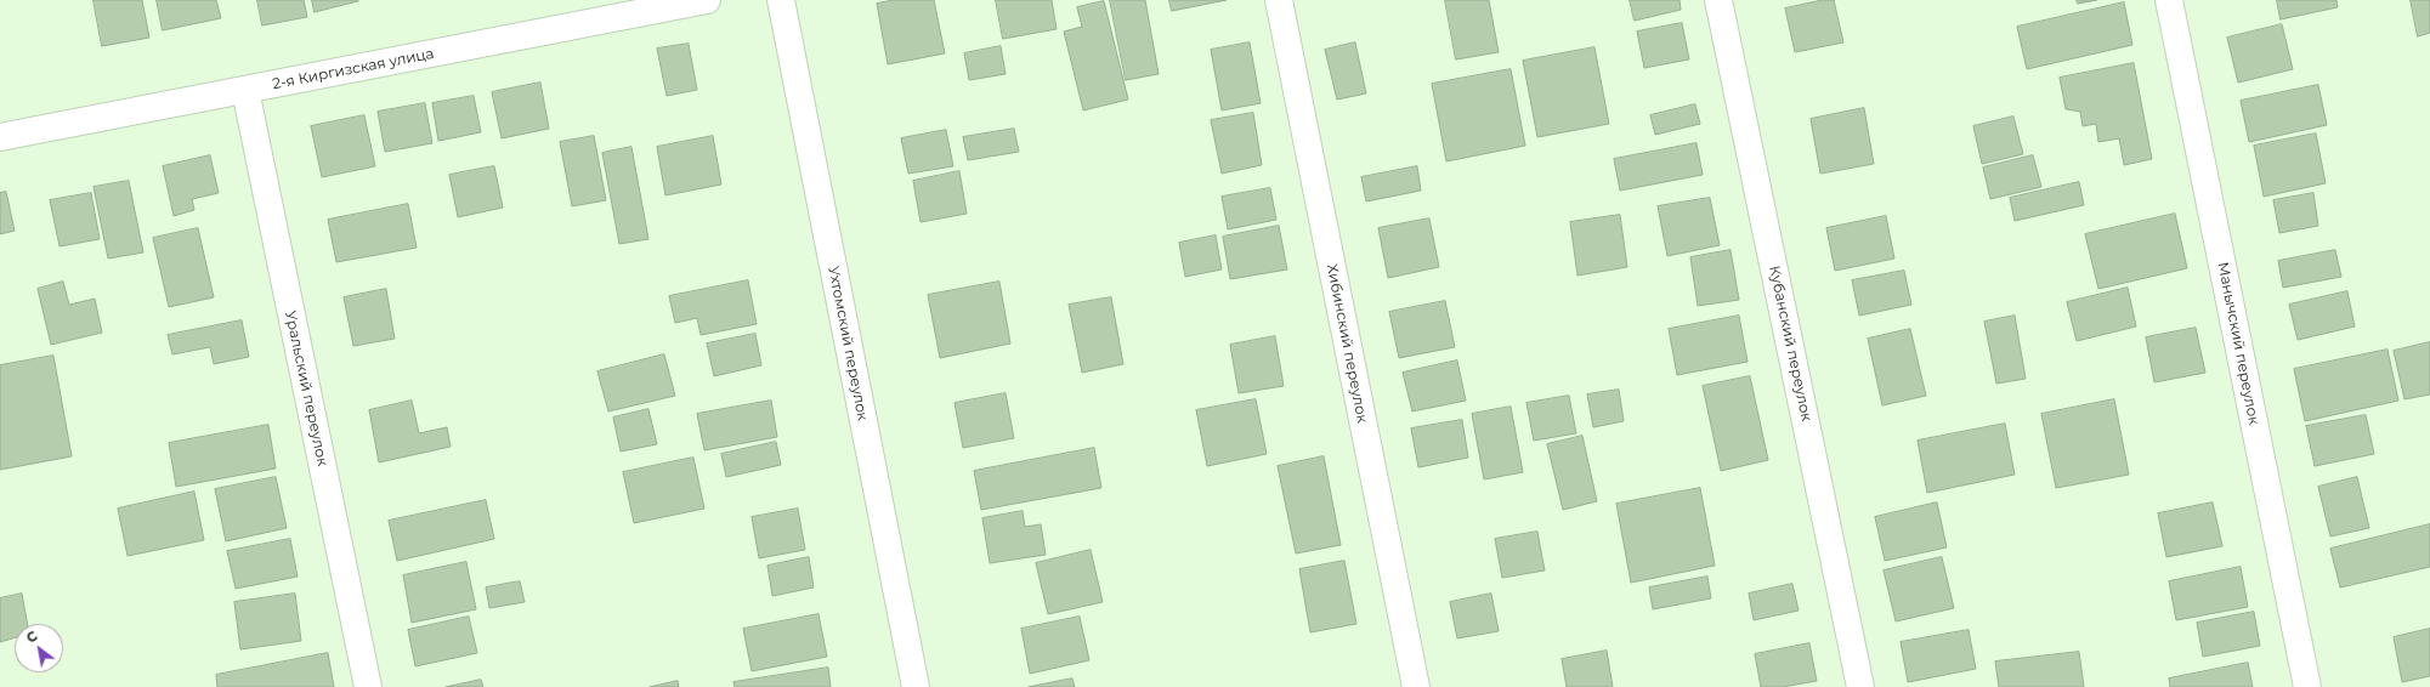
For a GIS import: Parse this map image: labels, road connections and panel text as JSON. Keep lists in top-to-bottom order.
{
  "streets": {
    "street": [
      "2-я Киргизская улица",
      "Ухтомский переулок",
      "Хибинский переулок",
      "Кубанский переулок",
      "Манычский переулок",
      "Уральский переулок"
    ]
  },
  "crossings": [
    ["2-я Киргизская улица", "Уральский переулок"]
  ],
  "north": "top left"
}
